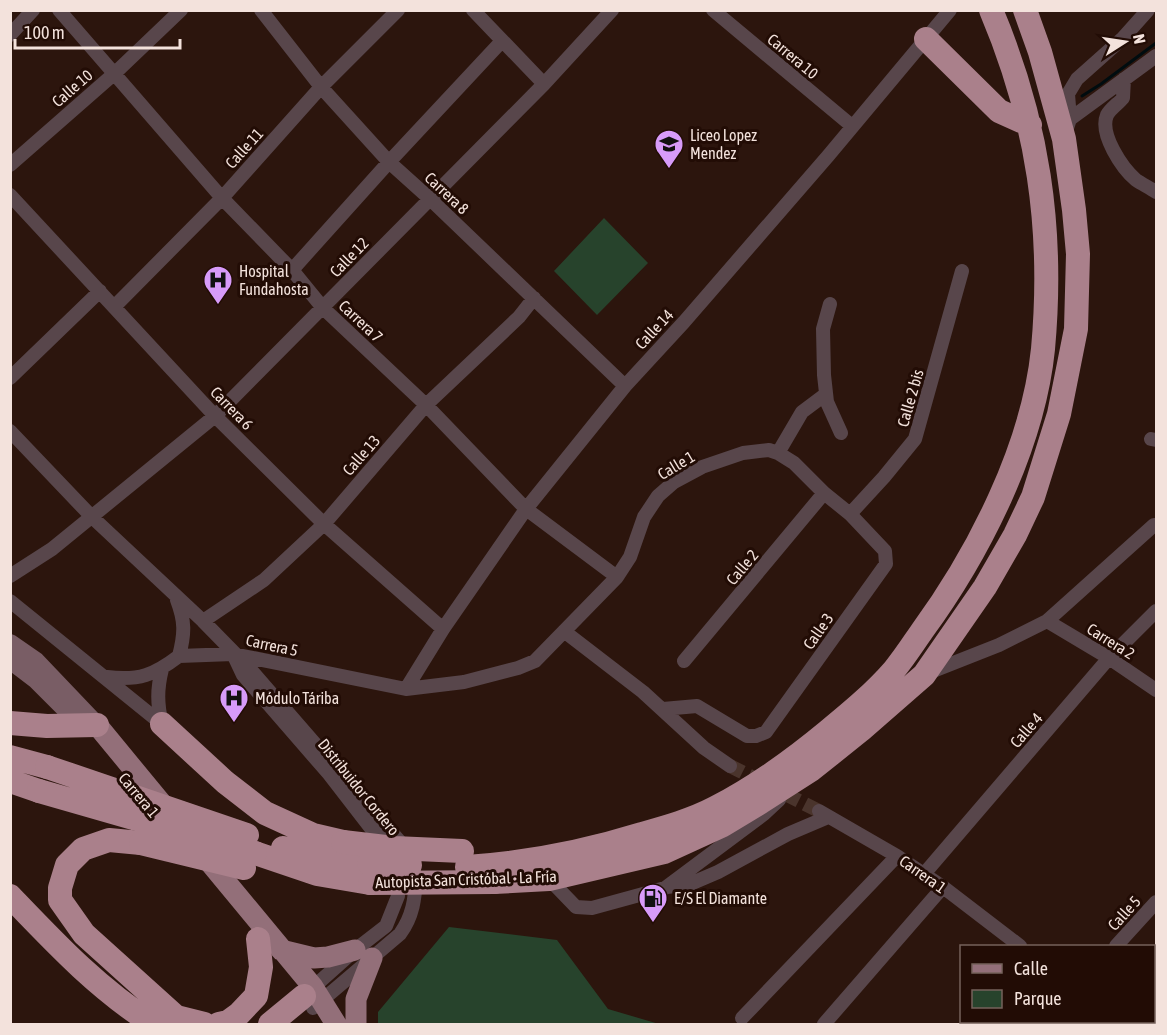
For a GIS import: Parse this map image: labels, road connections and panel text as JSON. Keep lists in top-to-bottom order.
{
  "streets": {
    "highway": ["Autopista San Cristóbal - La Fría"],
    "main road": ["Carrera 1"],
    "street": [
      "Carrera 10",
      "Calle 10",
      "Calle 11",
      "Carrera 8",
      "Calle 12",
      "Carrera 7",
      "Calle 14",
      "Calle 2 bis",
      "Carrera 6",
      "Calle 13",
      "Calle 1",
      "Calle 2",
      "Calle 3",
      "Carrera 2",
      "Carrera 5",
      "Calle 4",
      "Distribuidor Cordero",
      "Calle 5"
    ]
  },
  "crossings": [
    ["Carrera 10", "Calle 14"],
    ["Calle 10", "Carrera 7"],
    ["Calle 11", "Carrera 8"],
    ["Calle 11", "Carrera 7"],
    ["Calle 11", "Carrera 6"],
    ["Carrera 8", "Calle 12"],
    ["Carrera 8", "Calle 14"],
    ["Carrera 8", "Calle 13"],
    ["Calle 12", "Carrera 7"],
    ["Calle 12", "Carrera 6"],
    ["Calle 12", "Carrera 5"],
    ["Carrera 7", "Calle 14"],
    ["Carrera 7", "Calle 13"],
    ["Carrera 7", "Calle 1"],
    ["Calle 14", "Carrera 6"],
    ["Calle 14", "Carrera 5"],
    ["Calle 2 bis", "Calle 3"],
    ["Carrera 6", "Calle 13"],
    ["Calle 13", "Carrera 5"],
    ["Calle 1", "Carrera 5"],
    ["Calle 2", "Calle 3"],
    ["Carrera 2", "Calle 4"],
    ["Carrera 5", "Distribuidor Cordero"],
    ["Calle 4", "Carrera 1"]
  ],
  "places": {
    "school or university": ["Liceo Lopez Mendez"],
    "hospital": ["Hospital Fundahosta", "Módulo Táriba"],
    "fuel station": ["E/S El Diamante"]
  },
  "legend": ["Calle", "Parque"],
  "scale_bar": "100 m",
  "north": "right"
}
